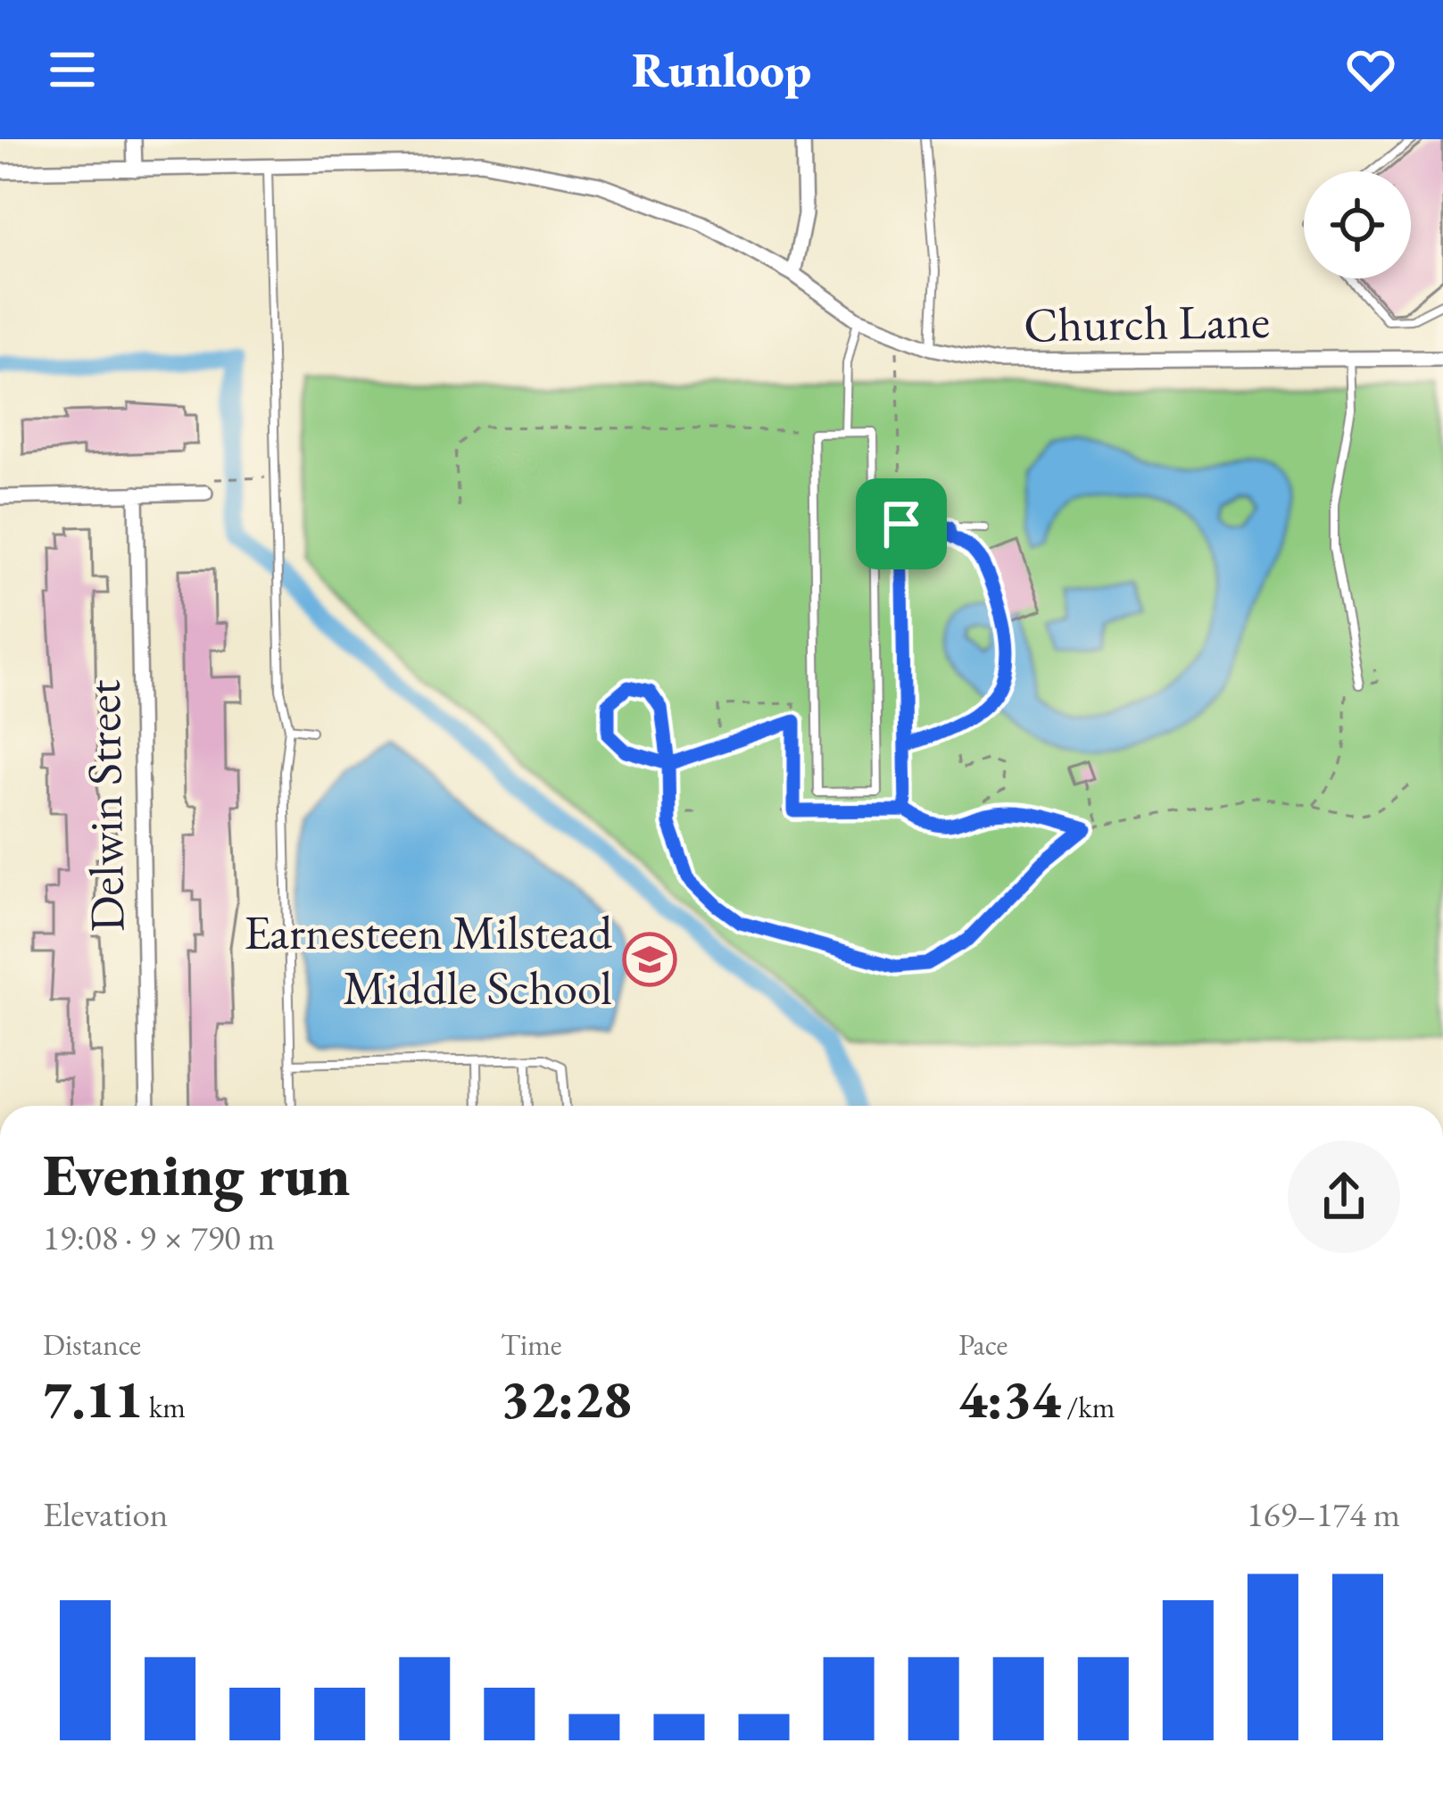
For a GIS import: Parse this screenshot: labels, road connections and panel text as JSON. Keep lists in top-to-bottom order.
{
  "streets": {
    "street": ["Church Lane", "Delwin Street"]
  },
  "places": {
    "school or university": ["Earnesteen Milstead Middle School"]
  },
  "page": {
    "header": "Runloop",
    "heading": ["Evening run", "19:08 · 9 × 790 m"],
    "stats": [
      ["Distance", "7.11 km"],
      ["Time", "32:28"],
      ["Pace", "4:34 /km"]
    ],
    "chart": ["Elevation", "169–174 m"]
  }
}
